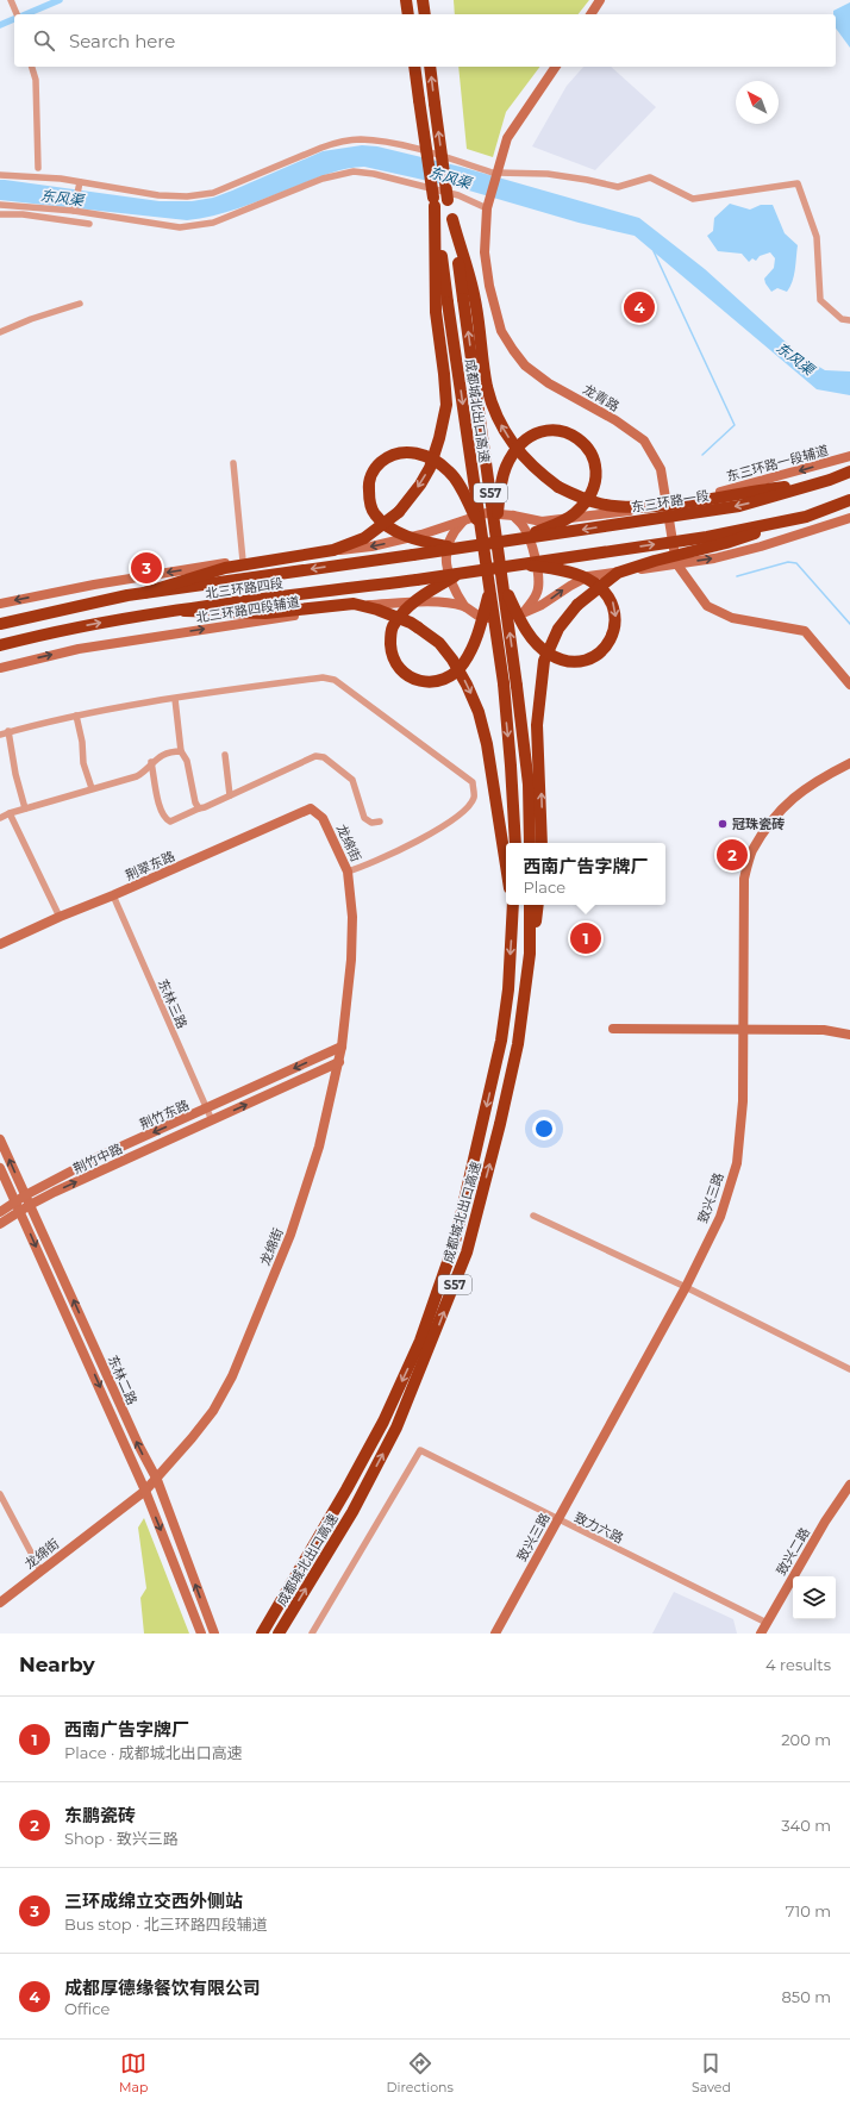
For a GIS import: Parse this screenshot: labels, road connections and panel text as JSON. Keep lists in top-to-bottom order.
{
  "streets": {
    "highway": [
      "成都城北出口高速",
      "S57",
      "东三环路一段",
      "北三环路四段"
    ],
    "main road": [
      "龙青路",
      "东三环路一段辅道",
      "北三环路四段辅道",
      "龙绵街",
      "荆翠东路",
      "荆竹东路",
      "荆竹中路",
      "致兴三路",
      "东林二路",
      "致兴二路"
    ],
    "street": ["东林三路", "致力六路"]
  },
  "crossings": [
    ["龙青路", "东三环路一段辅道"],
    ["东三环路一段辅道", "北三环路四段辅道"],
    ["东三环路一段", "北三环路四段"],
    ["龙绵街", "荆翠东路"],
    ["龙绵街", "荆竹东路"],
    ["龙绵街", "荆竹中路"],
    ["龙绵街", "东林二路"],
    ["荆翠东路", "东林三路"],
    ["东林三路", "荆竹东路"],
    ["东林三路", "荆竹中路"],
    ["荆竹东路", "荆竹中路"],
    ["荆竹东路", "东林二路"],
    ["荆竹中路", "东林二路"],
    ["致兴三路", "致力六路"],
    ["致力六路", "致兴二路"]
  ],
  "one_way": ["荆竹东路", "荆竹中路"],
  "water": ["东风渠"],
  "places": ["冠珠瓷砖"],
  "north": "top left",
  "page": {
    "search": "Search here",
    "pins": [
      "4",
      "3",
      "2",
      "1"
    ],
    "popup": ["西南广告字牌厂", "Place"],
    "heading": ["Nearby", "4 results"],
    "list": [
      {
        "mark": "1",
        "name": "西南广告字牌厂",
        "note": "Place · 成都城北出口高速",
        "value": "200 m"
      },
      {
        "mark": "2",
        "name": "东鹏瓷砖",
        "note": "Shop · 致兴三路",
        "value": "340 m"
      },
      {
        "mark": "3",
        "name": "三环成绵立交西外侧站",
        "note": "Bus stop · 北三环路四段辅道",
        "value": "710 m"
      },
      {
        "mark": "4",
        "name": "成都厚德缘餐饮有限公司",
        "note": "Office",
        "value": "850 m"
      }
    ],
    "nav": ["Map", "Directions", "Saved"]
  }
}
